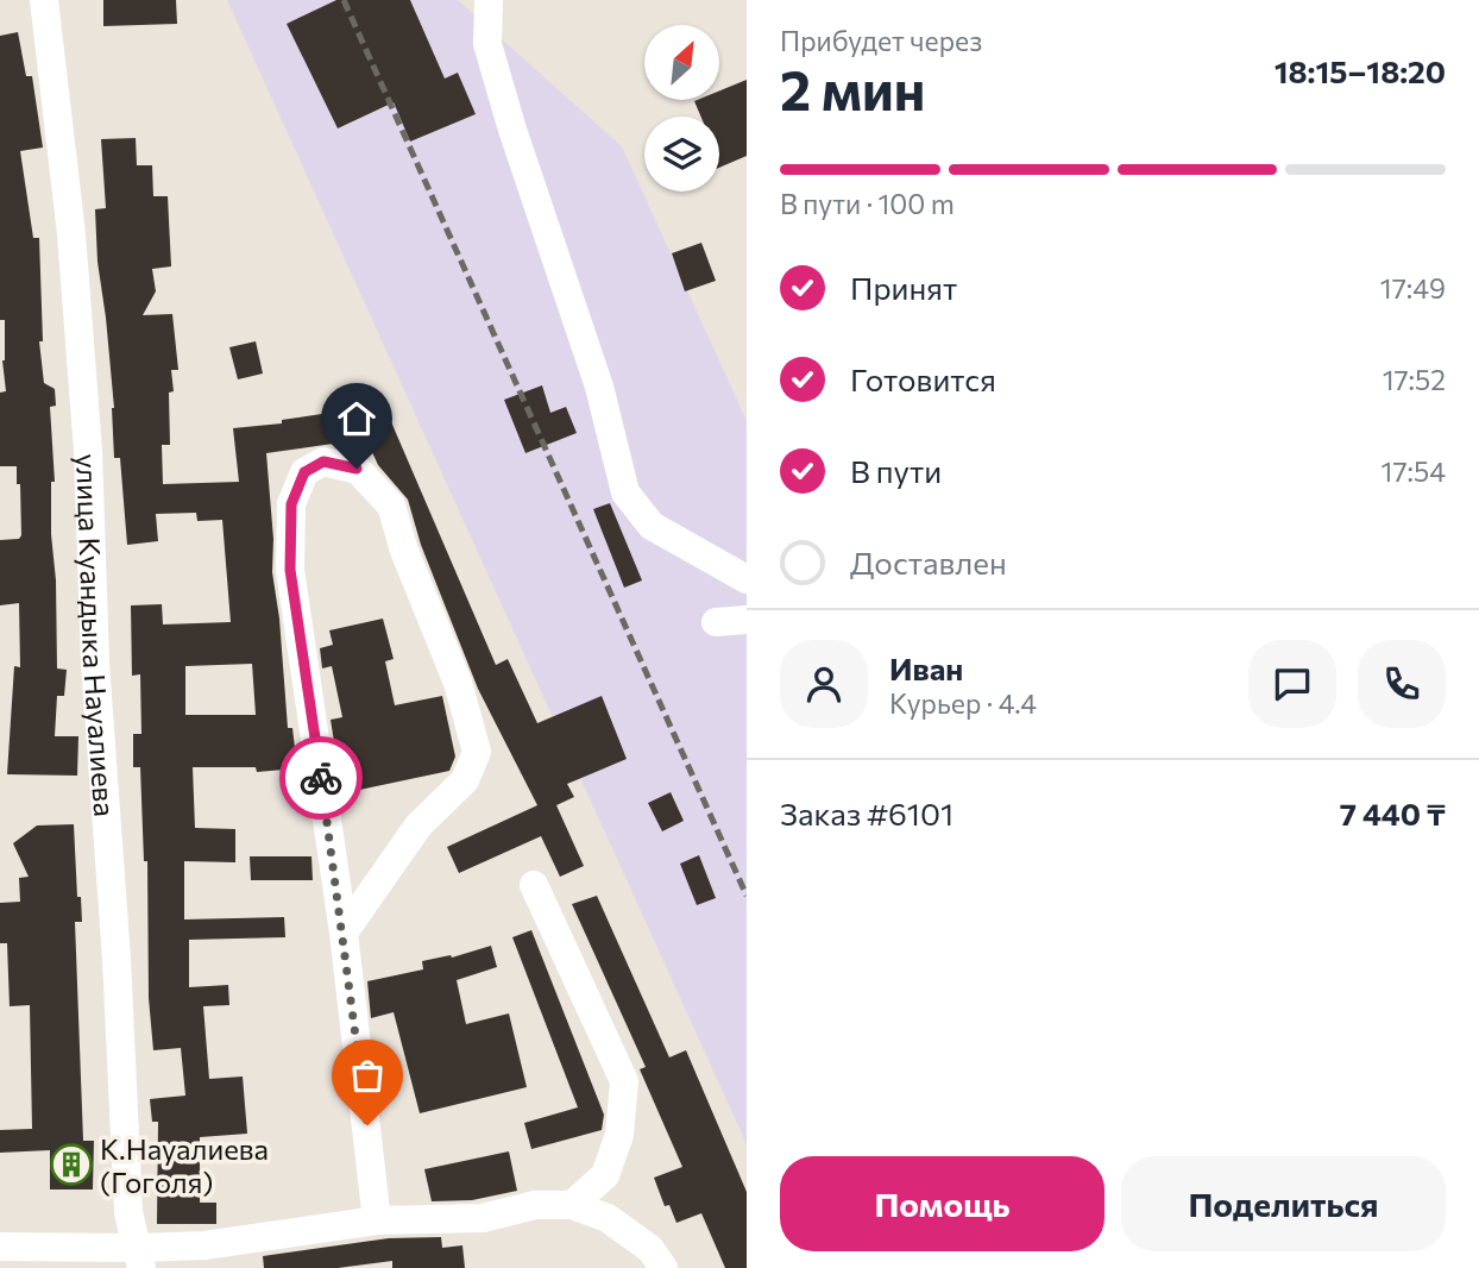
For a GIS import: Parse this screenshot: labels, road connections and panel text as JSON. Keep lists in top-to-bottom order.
{
  "streets": {
    "street": ["улица Куандыка Науалиева"]
  },
  "places": {
    "building": ["К.Науалиева (Гоголя)"]
  },
  "north": "top right",
  "page": {
    "heading": ["2 мин", "Прибудет через", "18:15–18:20"],
    "panel": [
      "Иван",
      "Курьер · 4.4",
      "Заказ #6101",
      "7 440 ₸"
    ],
    "bar": "В пути · 100 m",
    "list": [
      ["Принят", "17:49"],
      ["Готовится", "17:52"],
      ["В пути", "17:54"],
      "Доставлен"
    ],
    "buttons": ["Помощь", "Поделиться"]
  }
}
